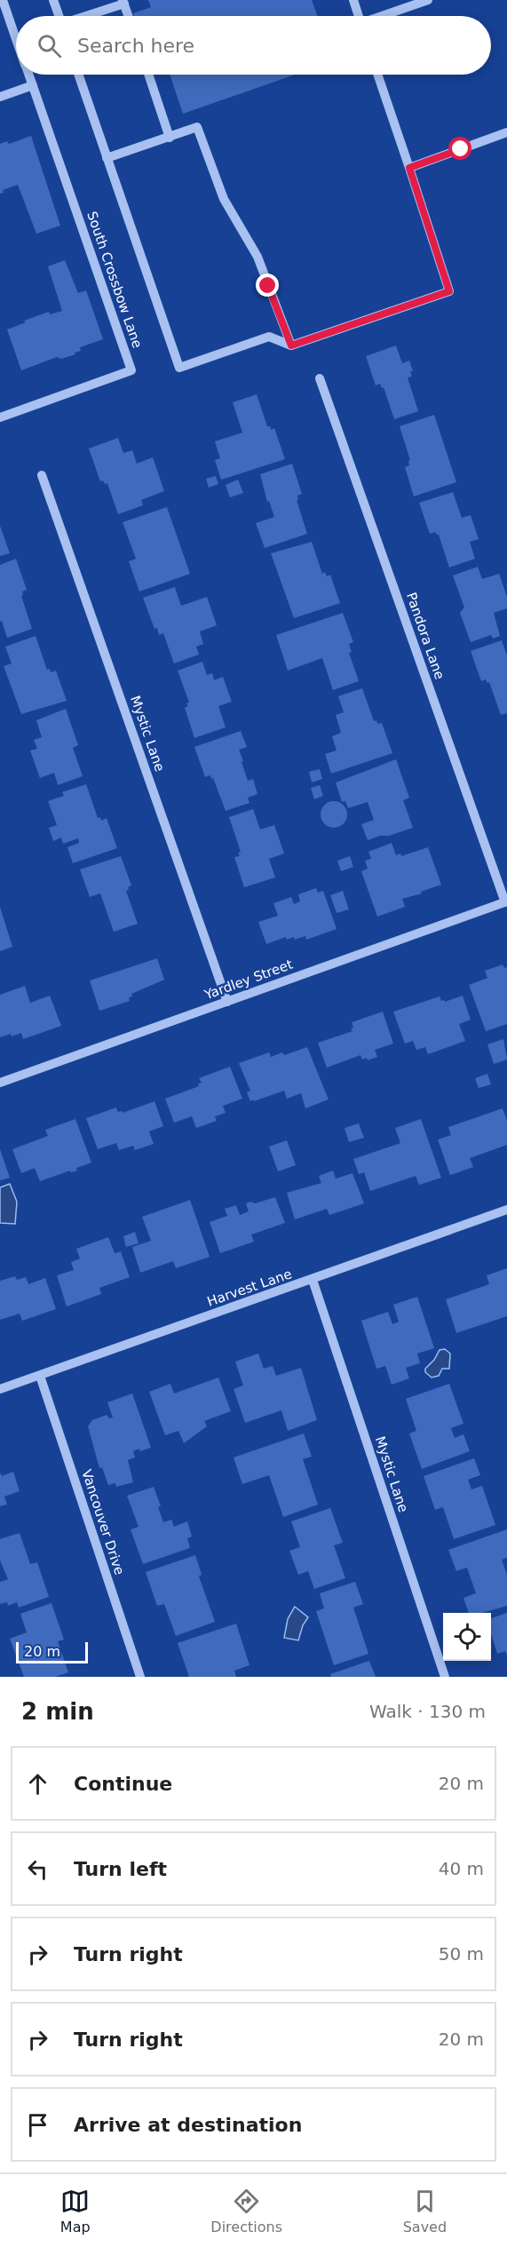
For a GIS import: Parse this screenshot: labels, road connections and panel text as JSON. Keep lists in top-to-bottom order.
{
  "streets": {
    "street": [
      "South Crossbow Lane",
      "Pandora Lane",
      "Mystic Lane",
      "Yardley Street",
      "Harvest Lane",
      "Vancouver Drive"
    ]
  },
  "crossings": [
    ["Pandora Lane", "Yardley Street"],
    ["Mystic Lane", "Yardley Street"],
    ["Mystic Lane", "Harvest Lane"],
    ["Harvest Lane", "Vancouver Drive"]
  ],
  "scale_bar": "20 m",
  "page": {
    "search": "Search here",
    "scale": "20 m",
    "heading": ["2 min", "Walk · 130 m"],
    "list": [
      ["Continue", "20 m"],
      ["Turn left", "40 m"],
      ["Turn right", "50 m"],
      ["Turn right", "20 m"],
      "Arrive at destination"
    ],
    "nav": ["Map", "Directions", "Saved"]
  }
}
